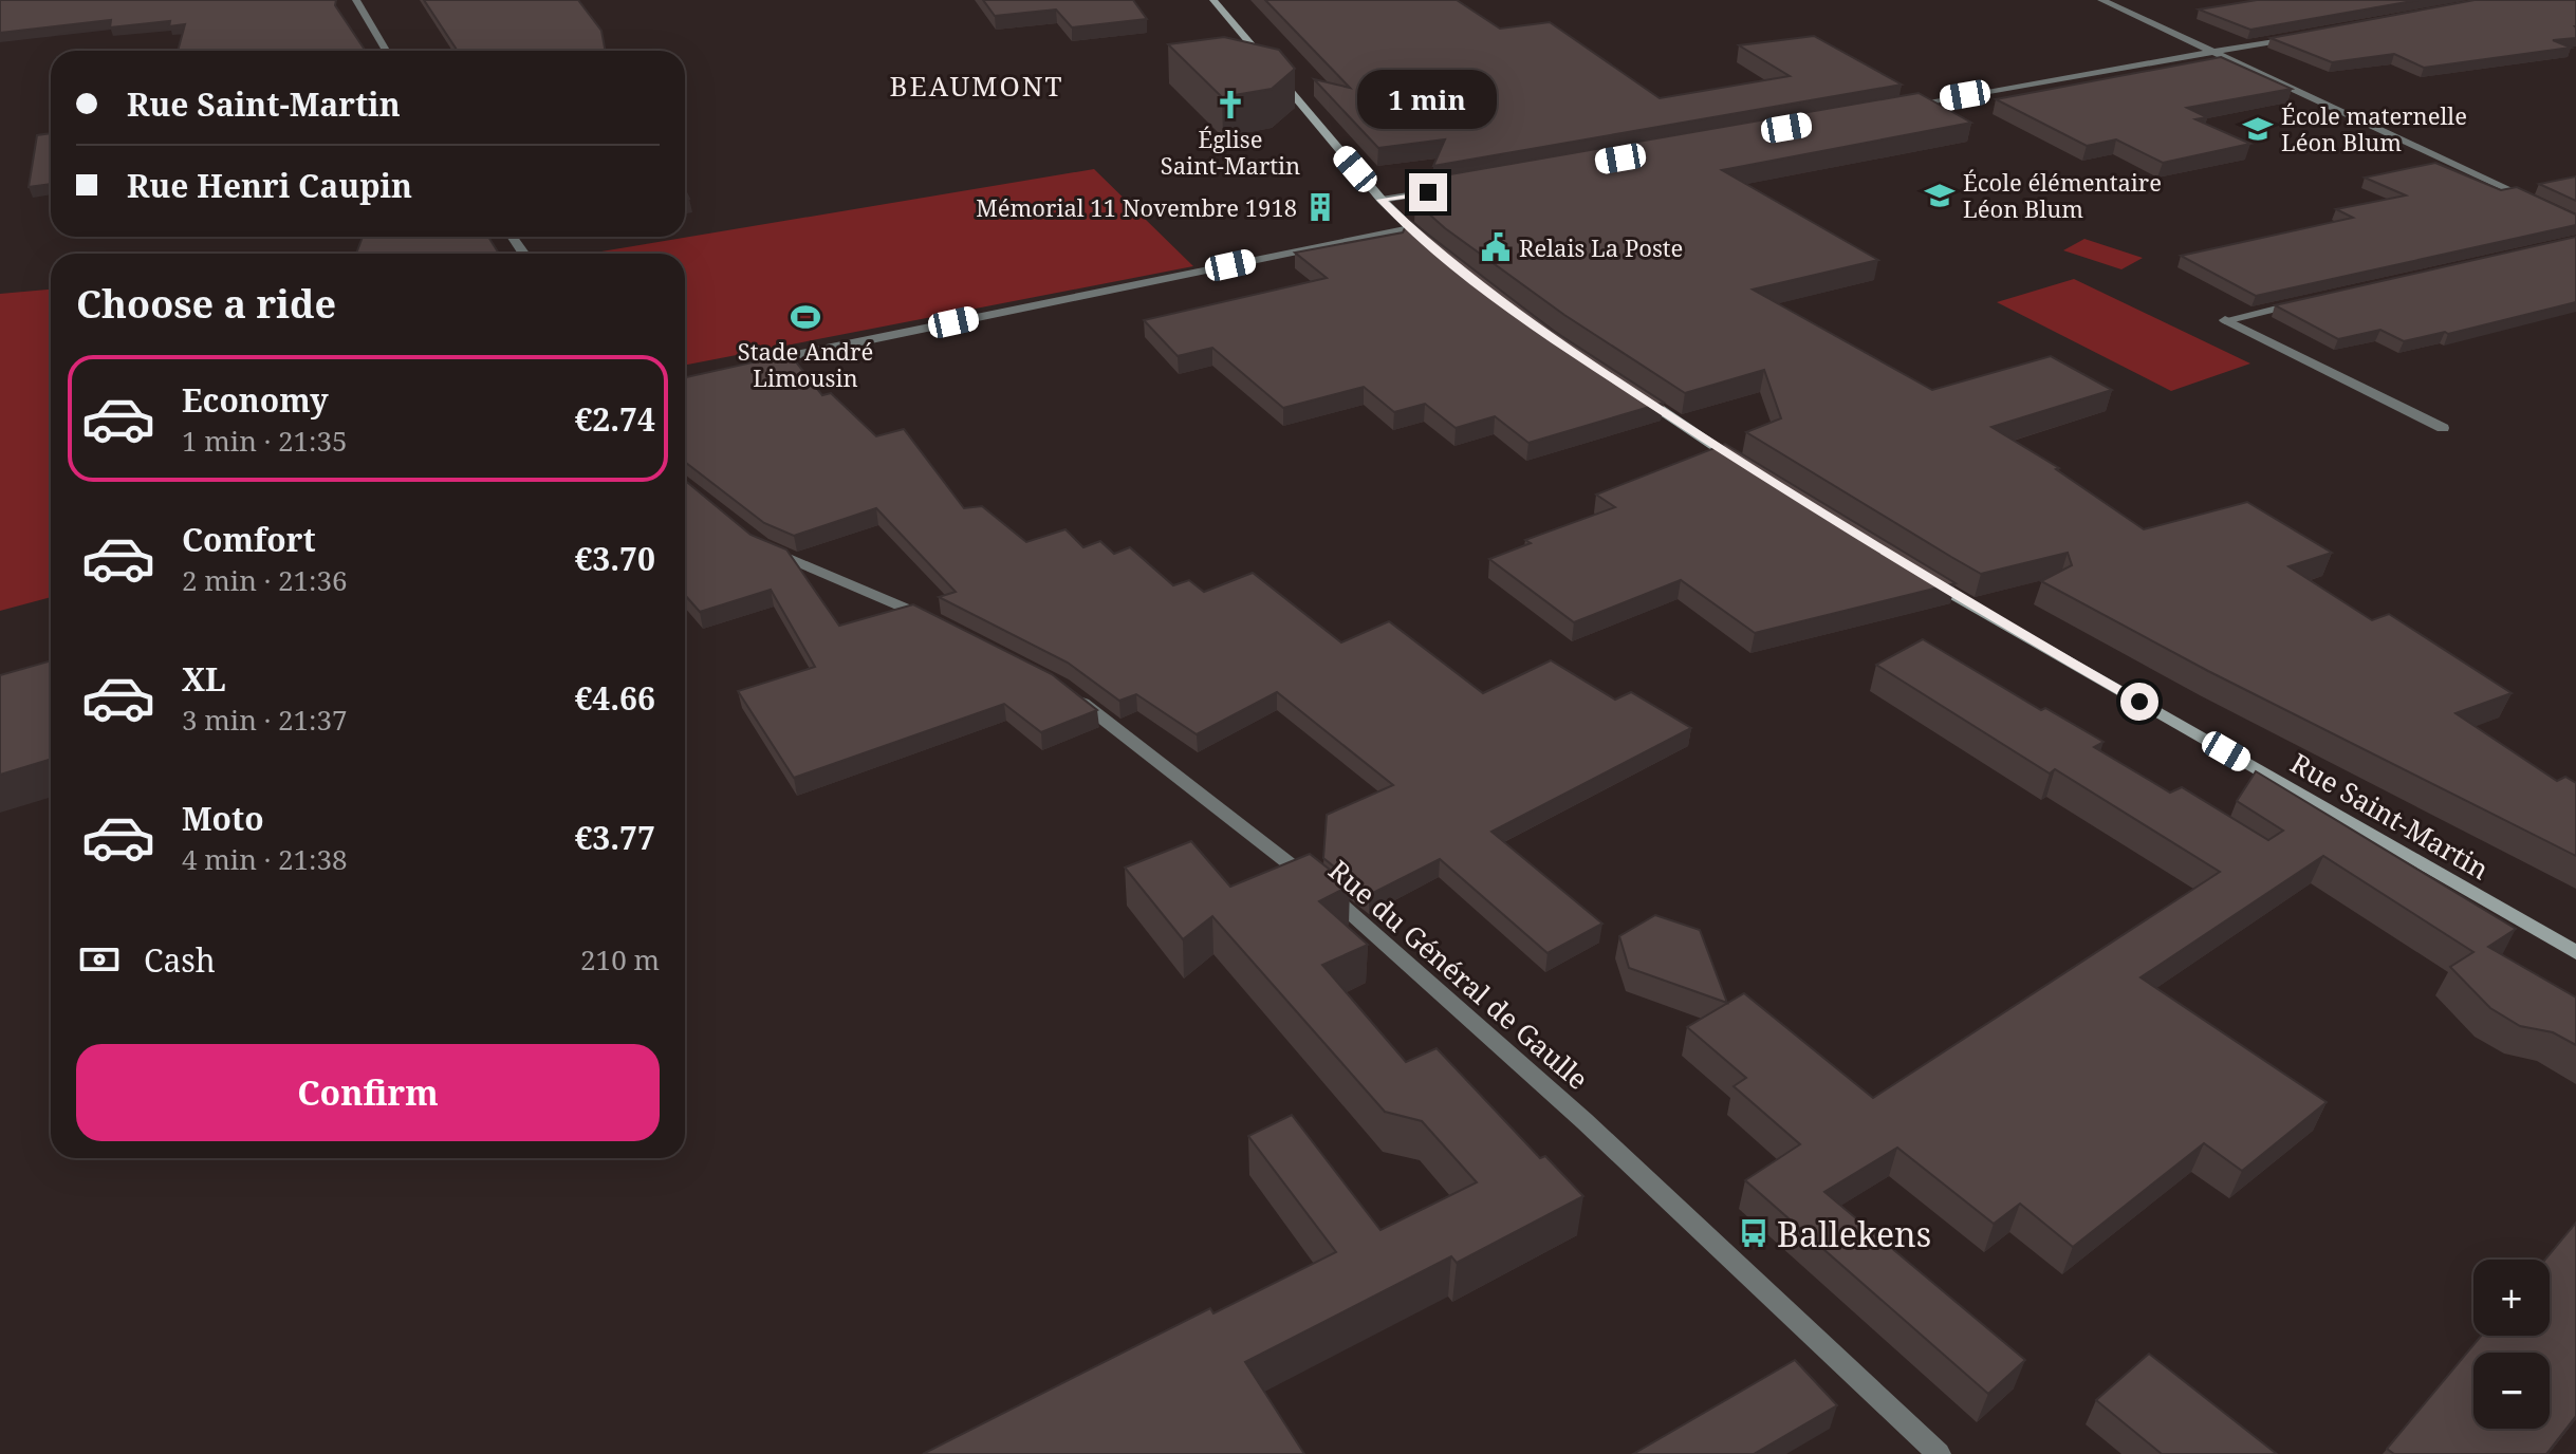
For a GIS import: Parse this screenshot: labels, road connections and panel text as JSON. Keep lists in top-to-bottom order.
{
  "streets": {
    "main road": ["Rue Saint-Martin"],
    "street": ["Rue du Général de Gaulle"]
  },
  "districts": ["BEAUMONT"],
  "places": {
    "church": ["Église Saint-Martin"],
    "school or university": ["École maternelle Léon Blum", "École élémentaire Léon Blum"],
    "building": ["Mémorial 11 Novembre 1918"],
    "public building": ["Relais La Poste"],
    "sports": ["Stade André Limousin"],
    "bus stop": ["Ballekens"]
  },
  "page": {
    "banner": ["Rue Saint-Martin", "Rue Henri Caupin"],
    "bubble": "1 min",
    "heading": "Choose a ride",
    "list": [
      {
        "name": "Economy",
        "note": "1 min · 21:35",
        "value": "€2.74"
      },
      {
        "name": "Comfort",
        "note": "2 min · 21:36",
        "value": "€3.70"
      },
      {
        "name": "XL",
        "note": "3 min · 21:37",
        "value": "€4.66"
      },
      {
        "name": "Moto",
        "note": "4 min · 21:38",
        "value": "€3.77"
      }
    ],
    "pay": ["Cash", "210 m"],
    "buttons": "Confirm",
    "map_buttons": ["+", "−"]
  }
}
